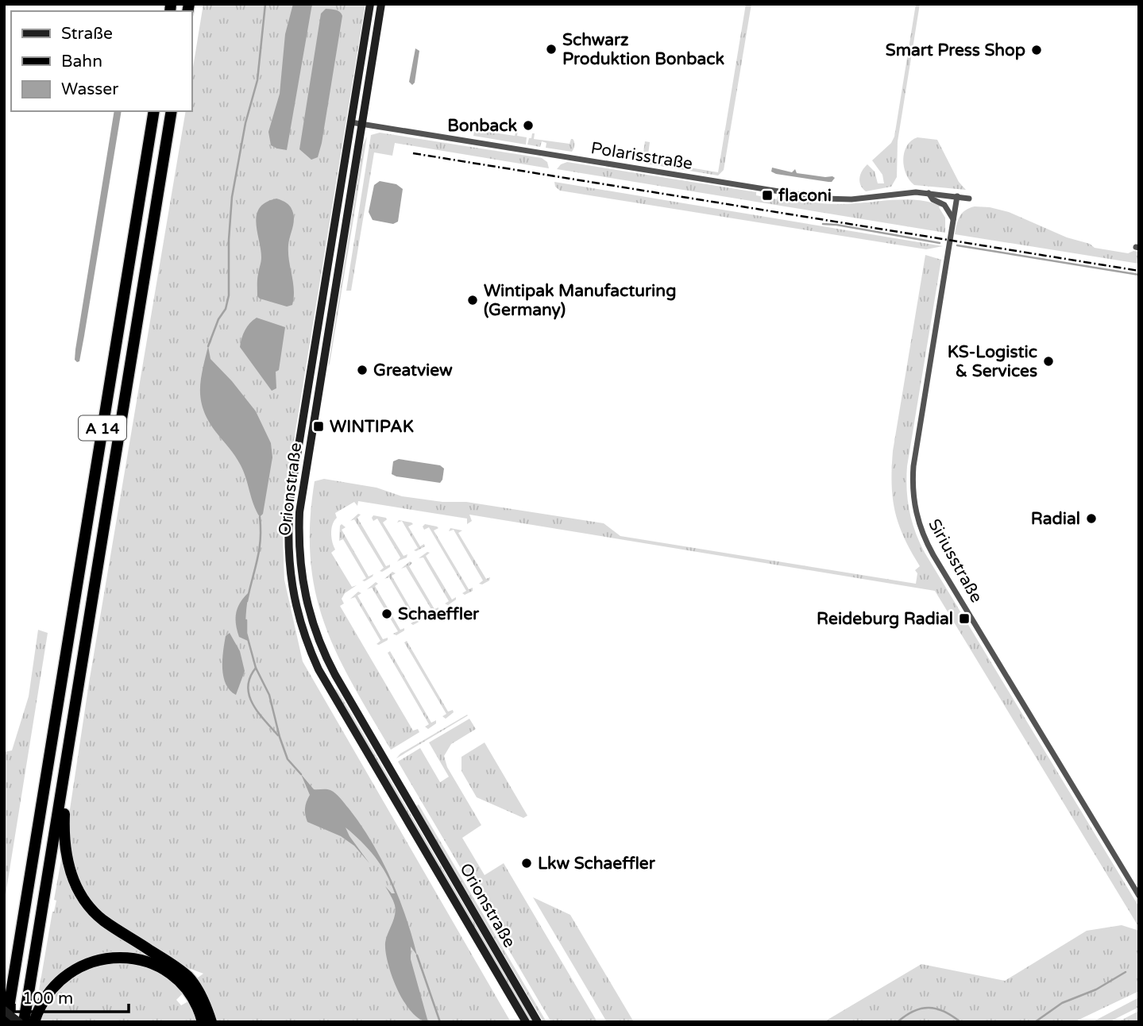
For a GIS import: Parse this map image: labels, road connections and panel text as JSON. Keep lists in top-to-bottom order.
{
  "streets": {
    "highway": ["A 14"],
    "street": ["Polarisstraße", "Orionstraße", "Siriusstraße"]
  },
  "crossings": [
    ["Polarisstraße", "Orionstraße"],
    ["Polarisstraße", "Siriusstraße"]
  ],
  "places": {
    "other": [
      "Schwarz Produktion Bonback",
      "Smart Press Shop",
      "Bonback",
      "Wintipak Manufacturing (Germany)",
      "KS-Logistic & Services",
      "Greatview",
      "Radial",
      "Schaeffler",
      "Lkw Schaeffler"
    ],
    "transit": ["flaconi", "WINTIPAK", "Reideburg Radial"]
  },
  "legend": ["Straße", "Bahn", "Wasser"],
  "scale_bar": "100 m"
}
